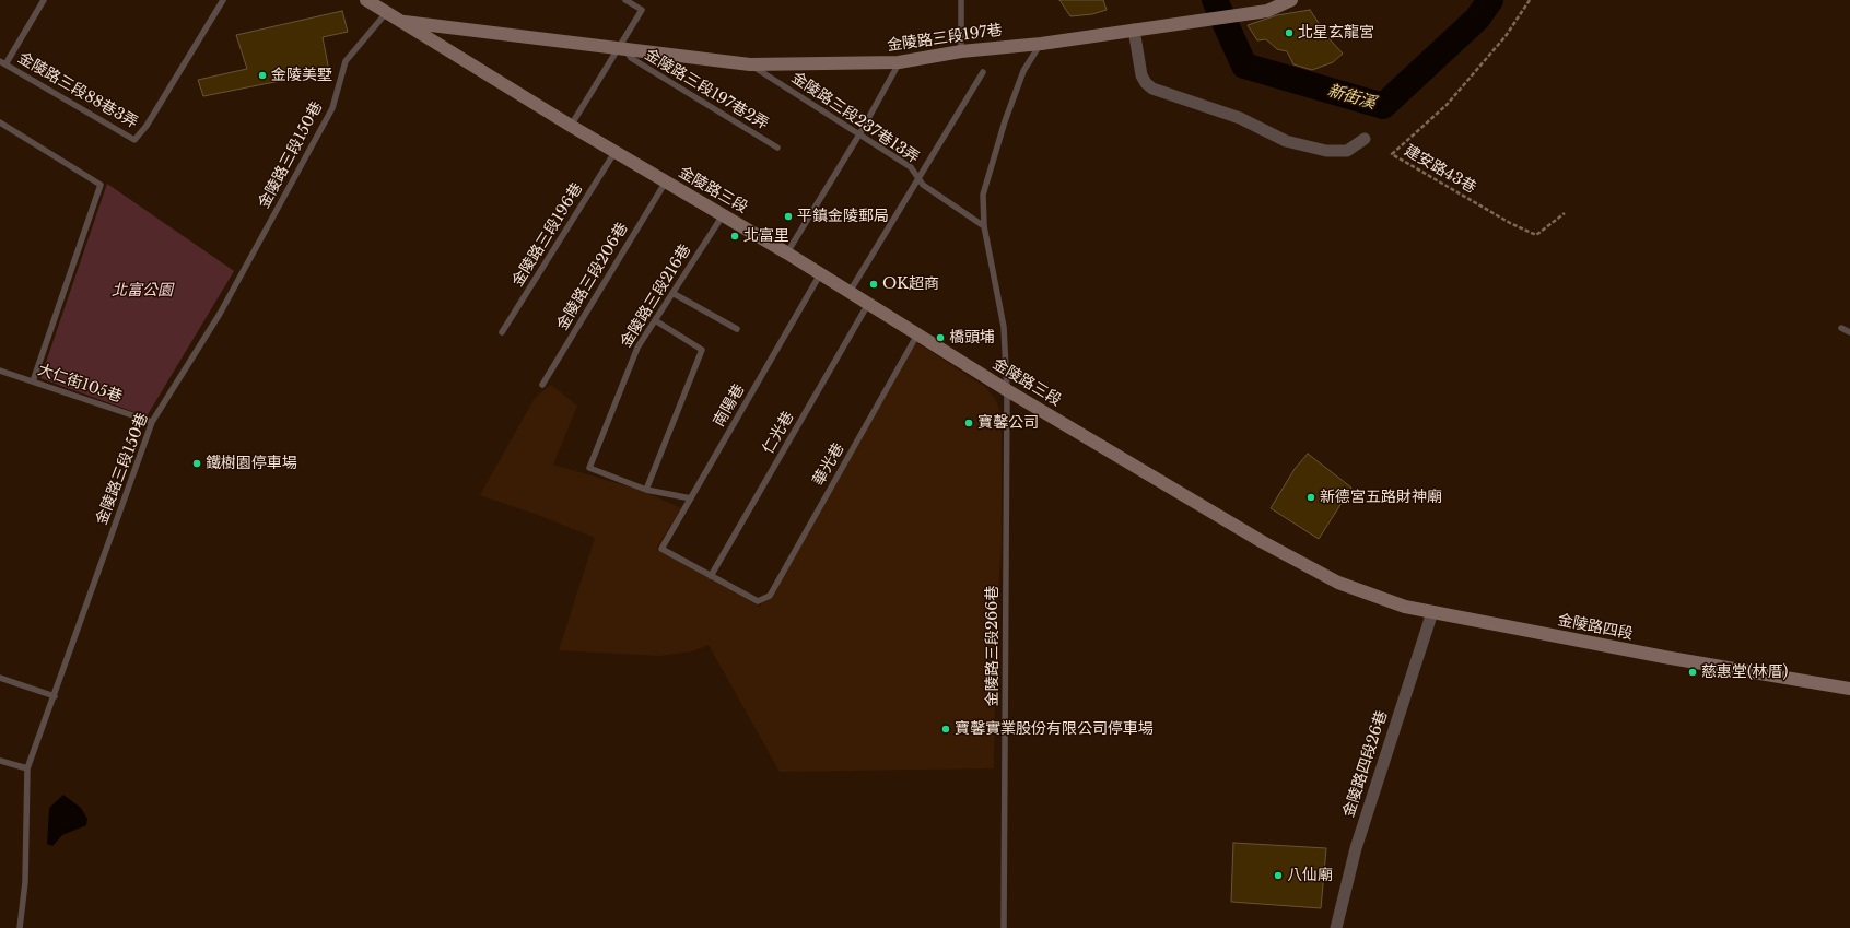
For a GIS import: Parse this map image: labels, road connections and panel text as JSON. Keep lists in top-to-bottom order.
{
  "streets": {
    "main road": ["金陵路三段197巷", "金陵路三段", "金陵路四段"],
    "street": ["金陵路四段26巷"],
    "lane": [
      "金陵路三段197巷2弄",
      "金陵路三段88巷3弄",
      "金陵路三段237巷13弄",
      "金陵路三段150巷",
      "金陵路三段196巷",
      "金陵路三段206巷",
      "金陵路三段216巷",
      "大仁街105巷",
      "南陽巷",
      "仁光巷",
      "華光巷",
      "金陵路三段266巷"
    ],
    "path": ["建安路43巷"]
  },
  "crossings": [
    ["金陵路三段197巷", "金陵路三段197巷2弄"],
    ["金陵路三段197巷", "金陵路三段237巷13弄"],
    ["金陵路三段197巷", "金陵路三段"],
    ["金陵路三段197巷", "金陵路三段266巷"],
    ["金陵路三段237巷13弄", "金陵路三段266巷"],
    ["金陵路三段150巷", "金陵路三段"],
    ["金陵路三段150巷", "大仁街105巷"],
    ["金陵路三段", "金陵路三段196巷"],
    ["金陵路三段", "金陵路三段206巷"],
    ["金陵路三段", "金陵路三段216巷"],
    ["金陵路三段", "南陽巷"],
    ["金陵路三段", "仁光巷"],
    ["金陵路三段", "華光巷"],
    ["金陵路三段", "金陵路四段"],
    ["金陵路三段", "金陵路三段266巷"],
    ["南陽巷", "仁光巷"],
    ["南陽巷", "華光巷"],
    ["仁光巷", "華光巷"],
    ["金陵路四段", "金陵路四段26巷"]
  ],
  "water": ["新街溪"],
  "parks": ["北富公園"],
  "places": [
    "北星玄龍宮",
    "金陵美墅",
    "平鎮金陵郵局",
    "北富里",
    "OK超商",
    "橋頭埔",
    "寶馨公司",
    "鐵樹園停車場",
    "新德宮五路財神廟",
    "慈惠堂(林厝)",
    "寶馨實業股份有限公司停車場",
    "八仙廟"
  ]
}
